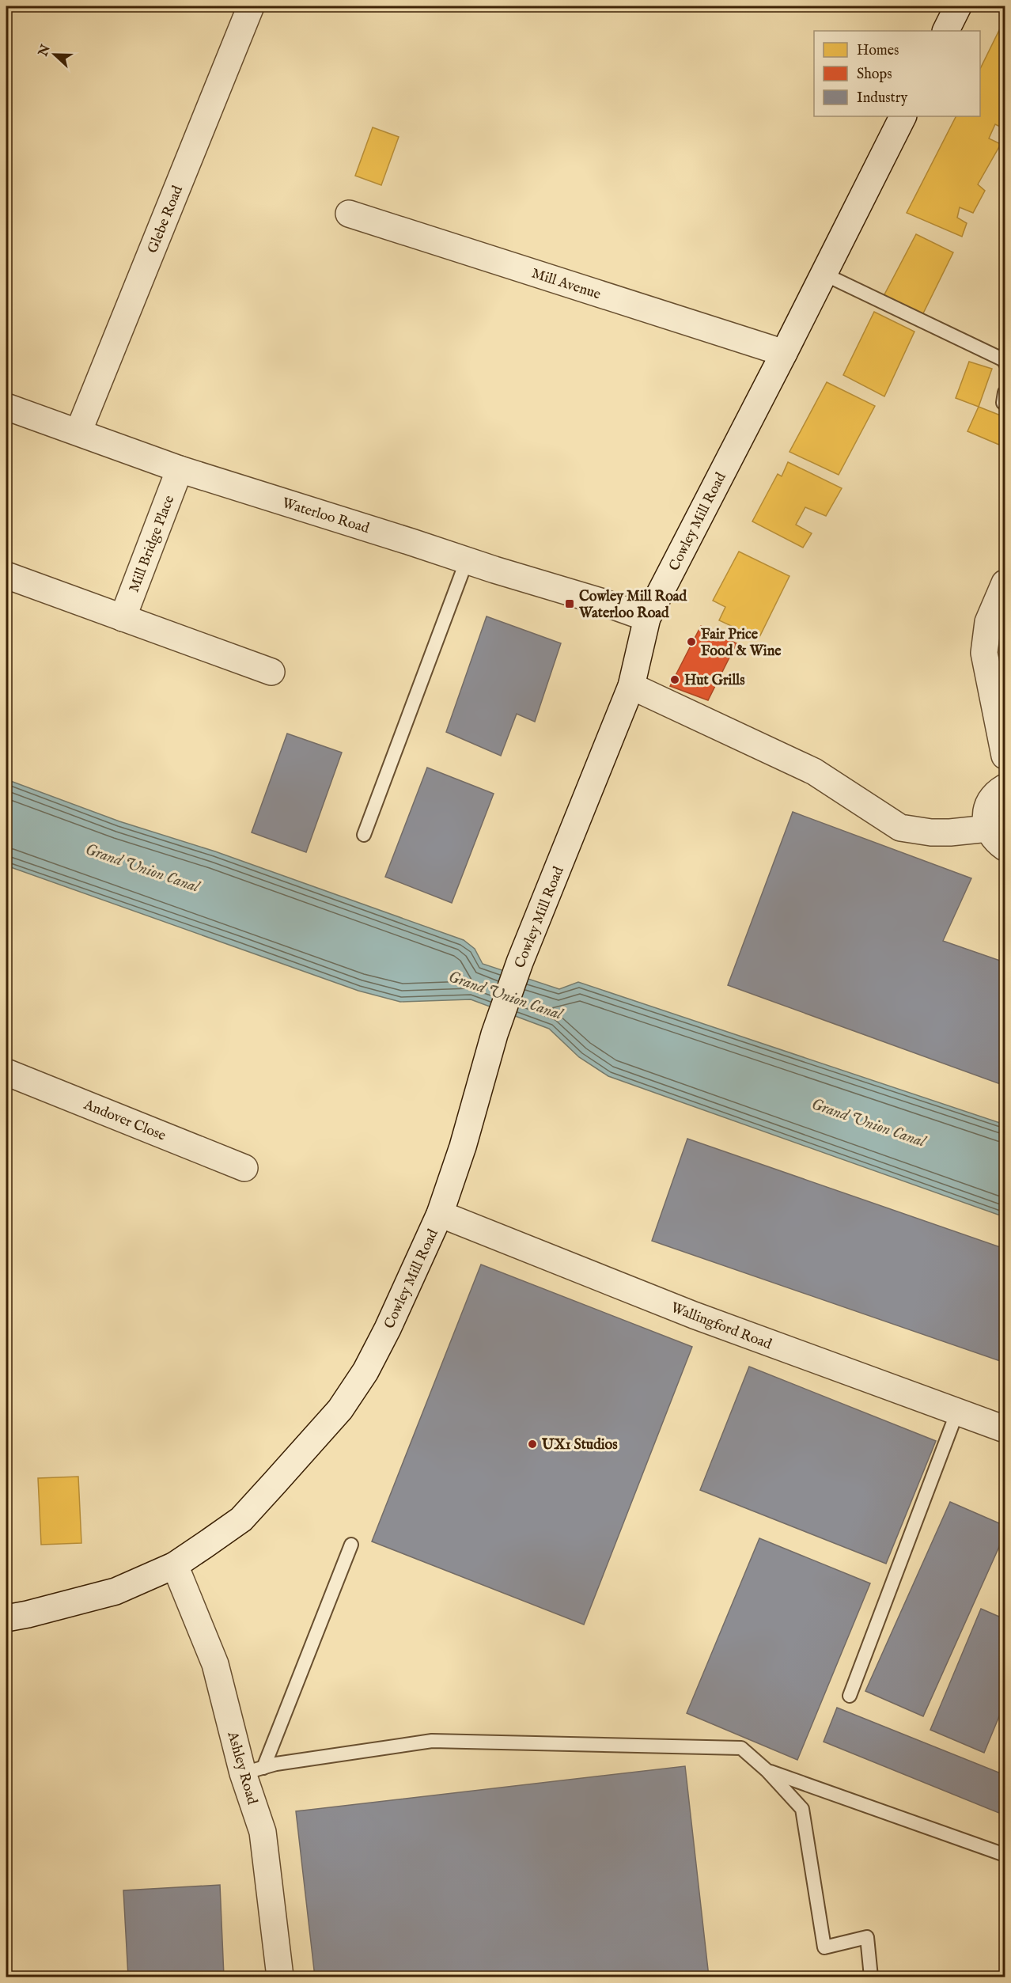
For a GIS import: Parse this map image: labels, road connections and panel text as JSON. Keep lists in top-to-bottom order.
{
  "streets": {
    "street": [
      "Glebe Road",
      "Mill Avenue",
      "Waterloo Road",
      "Cowley Mill Road",
      "Mill Bridge Place",
      "Andover Close",
      "Wallingford Road",
      "Ashley Road"
    ]
  },
  "crossings": [
    ["Glebe Road", "Waterloo Road"],
    ["Mill Avenue", "Cowley Mill Road"],
    ["Waterloo Road", "Cowley Mill Road"],
    ["Waterloo Road", "Mill Bridge Place"],
    ["Cowley Mill Road", "Wallingford Road"],
    ["Cowley Mill Road", "Ashley Road"]
  ],
  "water": ["Grand Union Canal"],
  "places": {
    "transit": ["Cowley Mill Road Waterloo Road"],
    "other": ["Fair Price Food & Wine", "Hut Grills", "UX1 Studios"]
  },
  "legend": ["Homes", "Shops", "Industry"],
  "north": "left"
}
